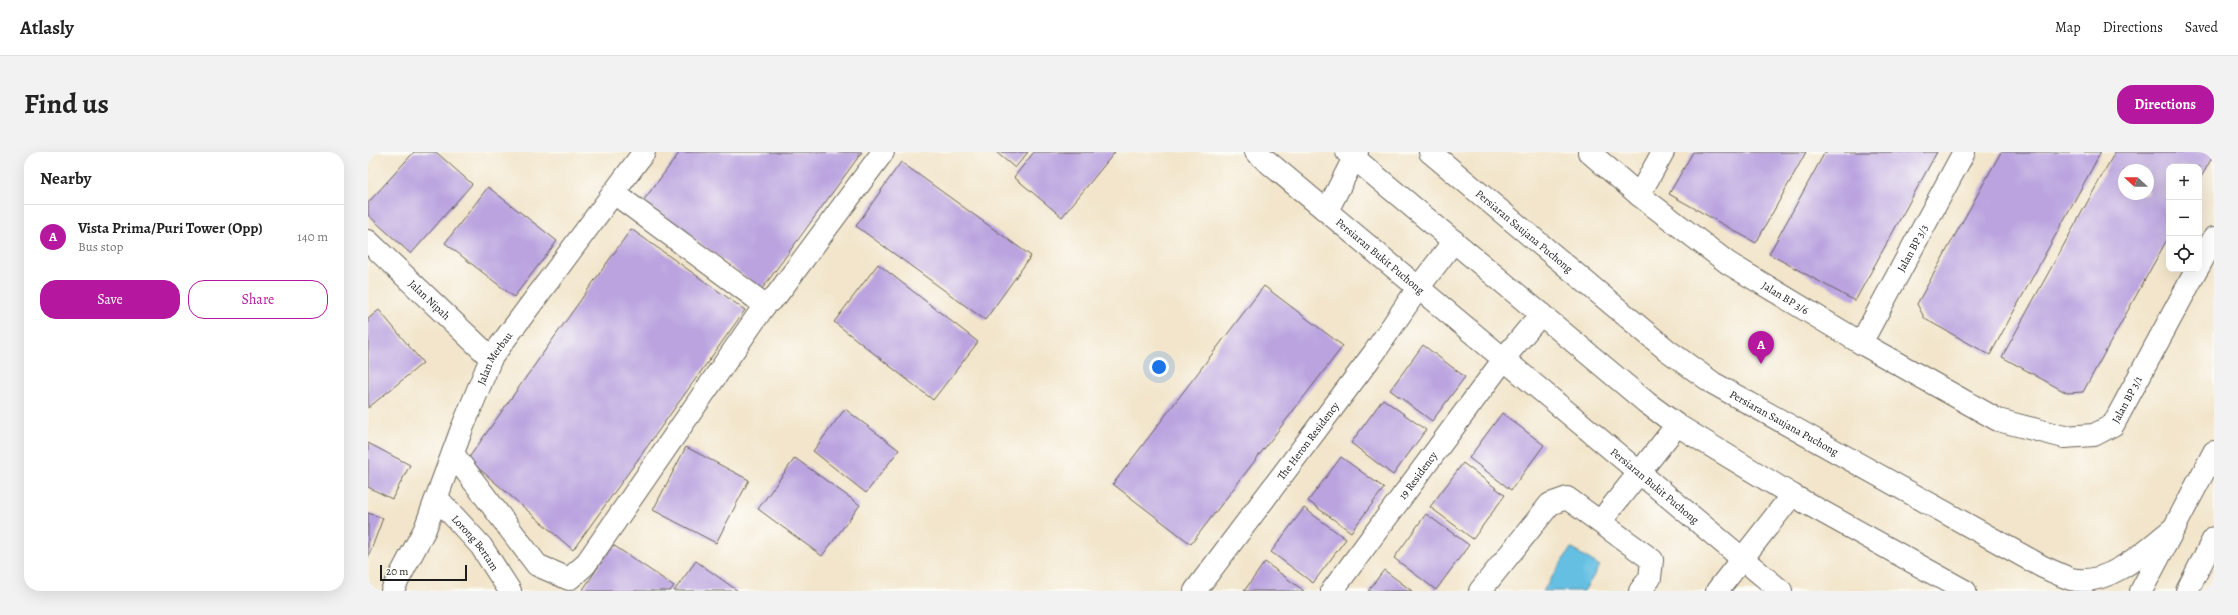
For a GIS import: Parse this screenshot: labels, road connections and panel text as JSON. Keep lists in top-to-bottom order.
{
  "streets": {
    "main road": [
      "Persiaran Saujana Puchong",
      "Jalan BP 3/3",
      "Persiaran Bukit Puchong",
      "Jalan BP 3/6",
      "Jalan Nipah",
      "Jalan Merbau",
      "Jalan BP 3/1",
      "The Heron Residency",
      "19 Residency",
      "Lorong Bertam"
    ]
  },
  "crossings": [
    ["Jalan BP 3/3", "Jalan BP 3/6"],
    ["Persiaran Bukit Puchong", "The Heron Residency"],
    ["Persiaran Bukit Puchong", "19 Residency"],
    ["Jalan BP 3/6", "Jalan BP 3/1"],
    ["Jalan Nipah", "Jalan Merbau"],
    ["Jalan Merbau", "Lorong Bertam"]
  ],
  "scale_bar": "20 m",
  "north": "left",
  "page": {
    "header": "Atlasly",
    "nav": ["Map", "Directions", "Saved"],
    "title": "Find us",
    "buttons": [
      "Directions",
      ["Save", "Share"]
    ],
    "heading": "Nearby",
    "map_buttons": ["+", "−"],
    "list": [
      {
        "mark": "A",
        "name": "Vista Prima/Puri Tower (Opp)",
        "note": "Bus stop",
        "value": "140 m"
      }
    ],
    "pins": "A",
    "scale": "20 m"
  }
}
